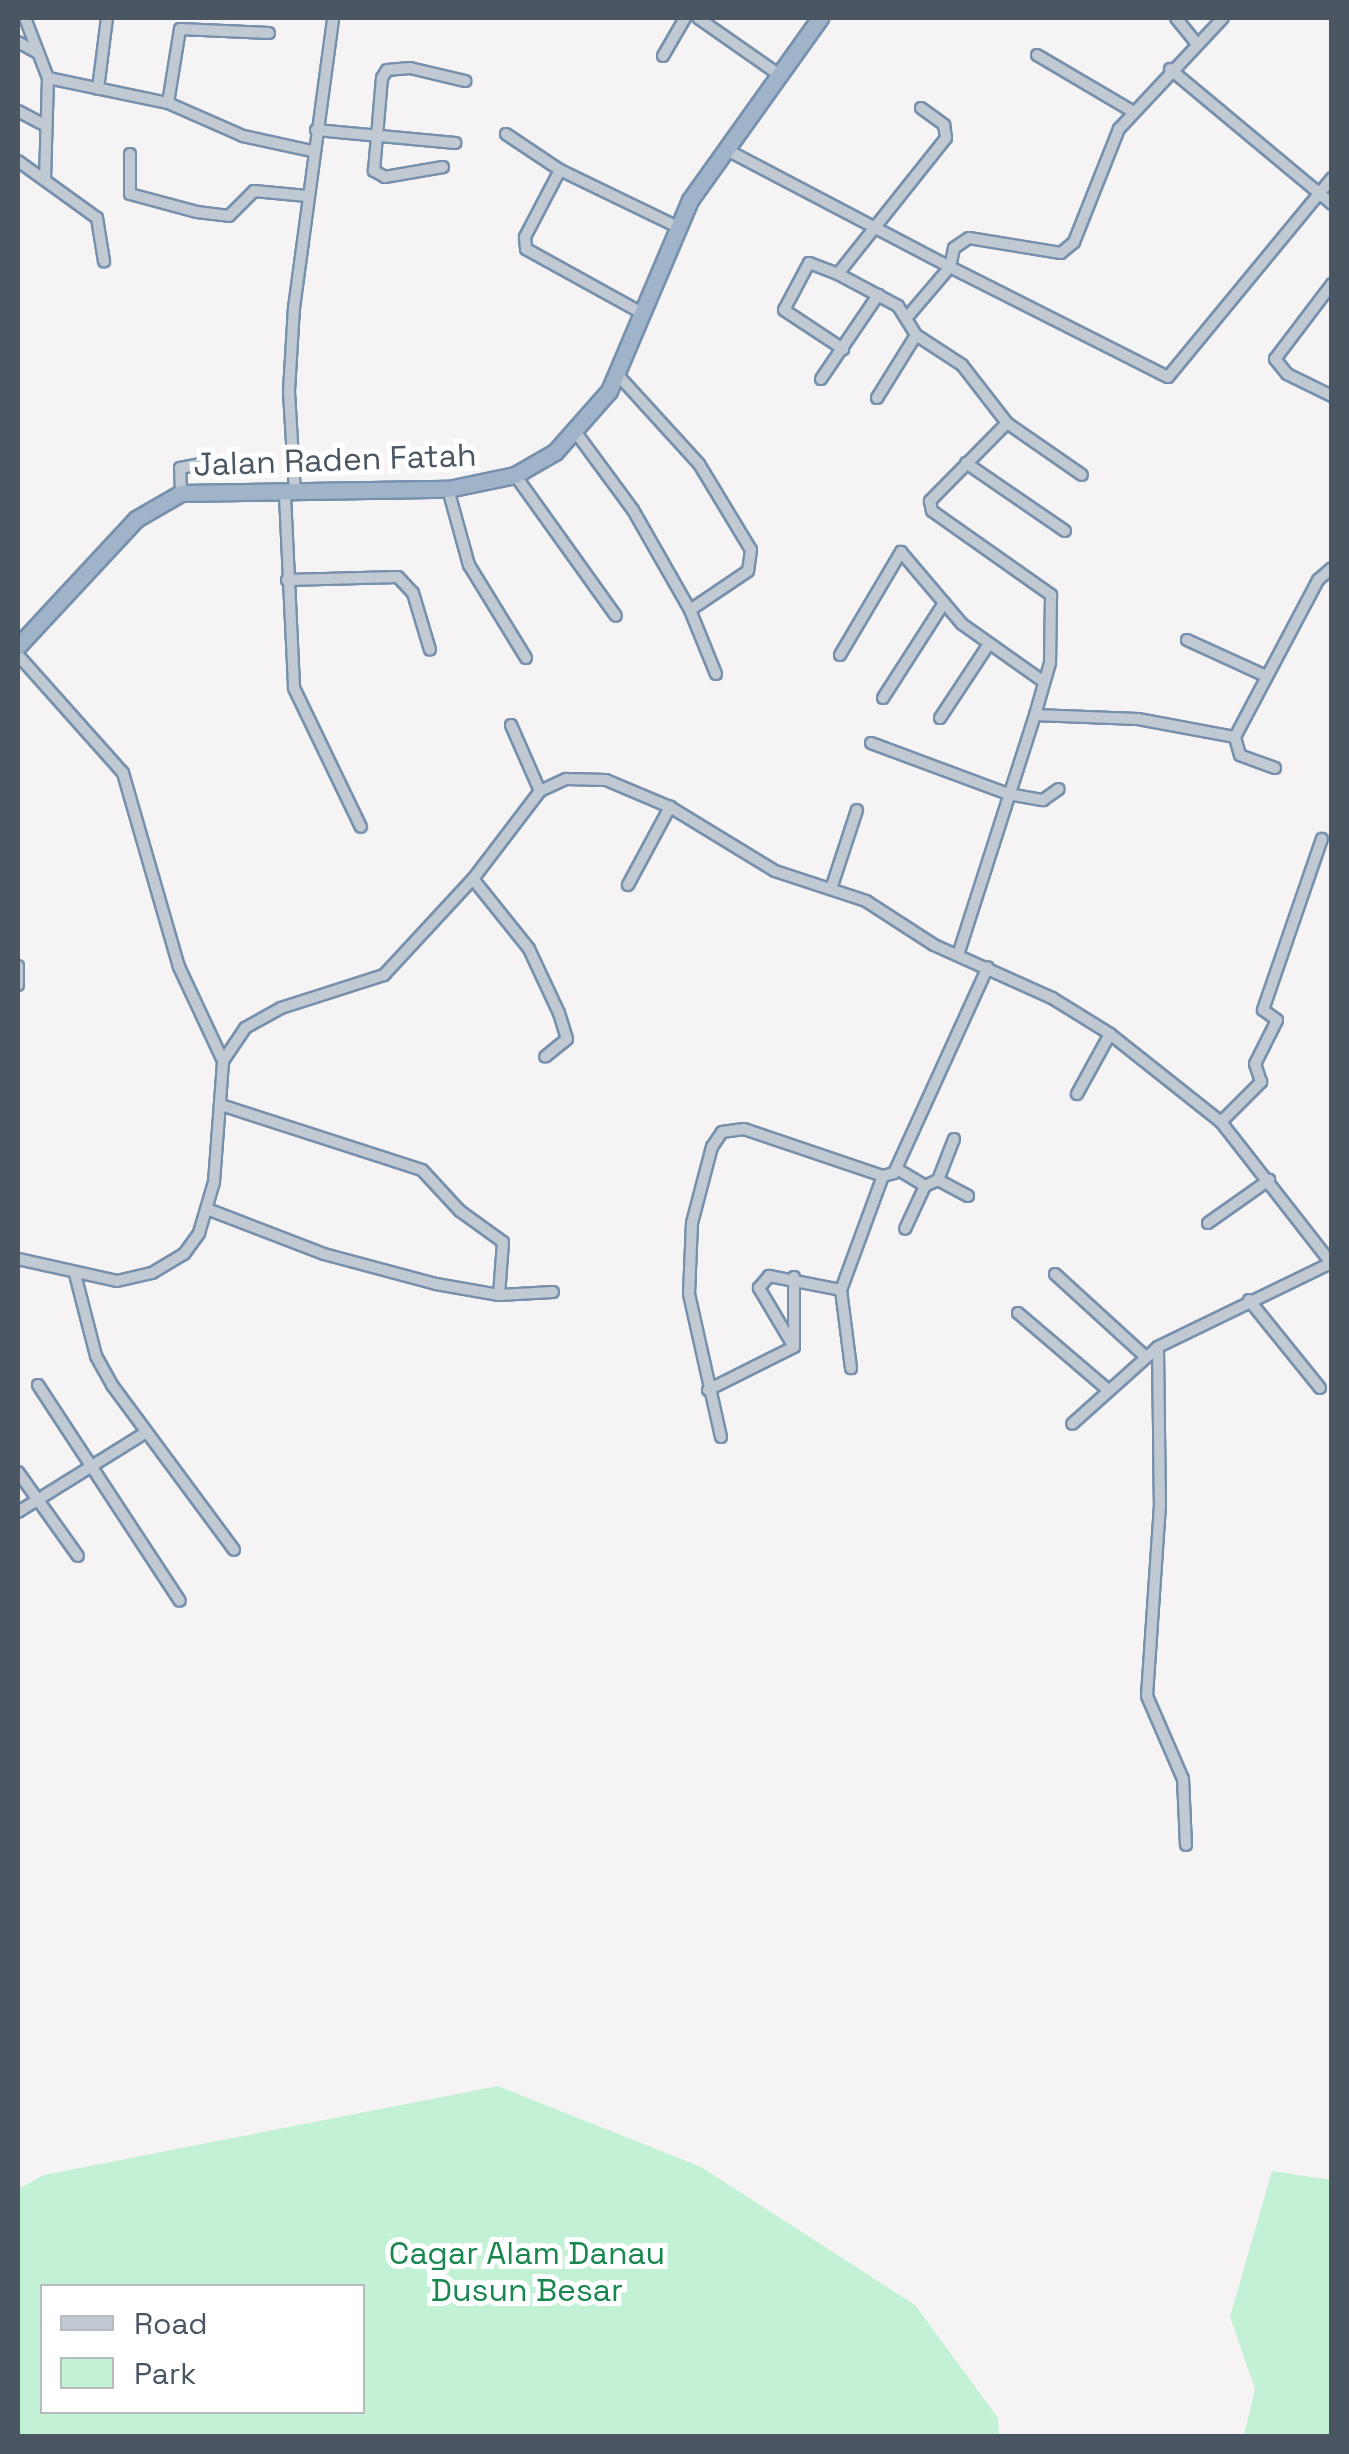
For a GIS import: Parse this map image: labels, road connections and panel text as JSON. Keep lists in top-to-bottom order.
{
  "streets": {
    "highway": ["Jalan Raden Fatah"]
  },
  "parks": ["Cagar Alam Danau Dusun Besar"],
  "legend": ["Road", "Park"]
}
